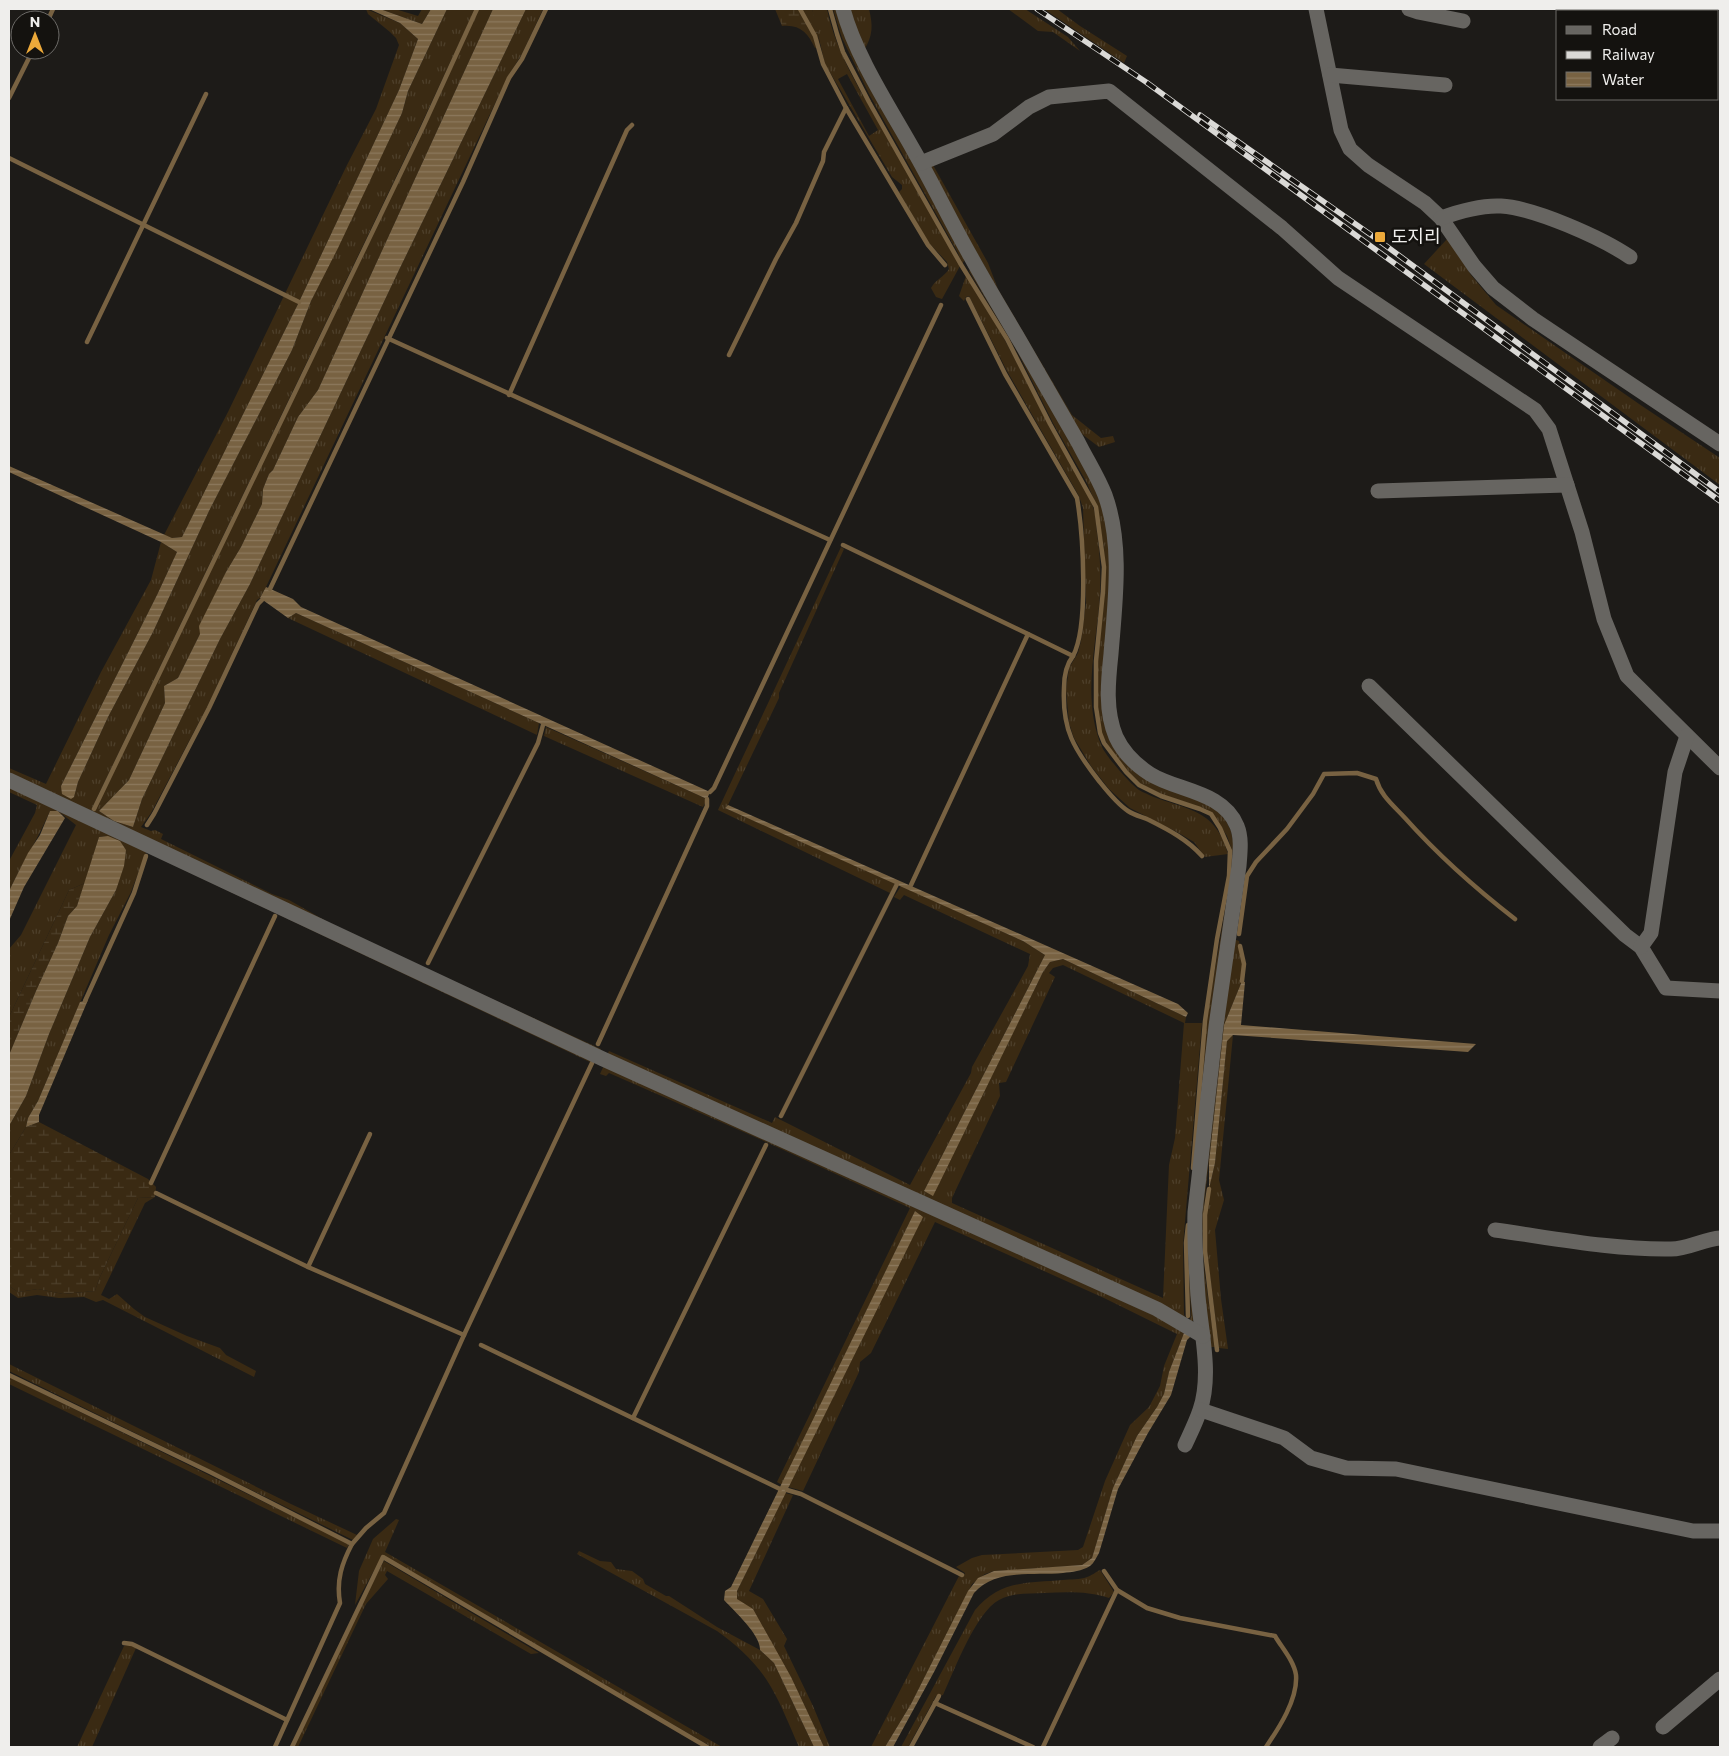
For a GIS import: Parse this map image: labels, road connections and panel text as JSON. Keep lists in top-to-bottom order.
{
  "places": {
    "transit": ["도지리"]
  },
  "legend": ["Road", "Railway", "Water"],
  "north": "top"
}
